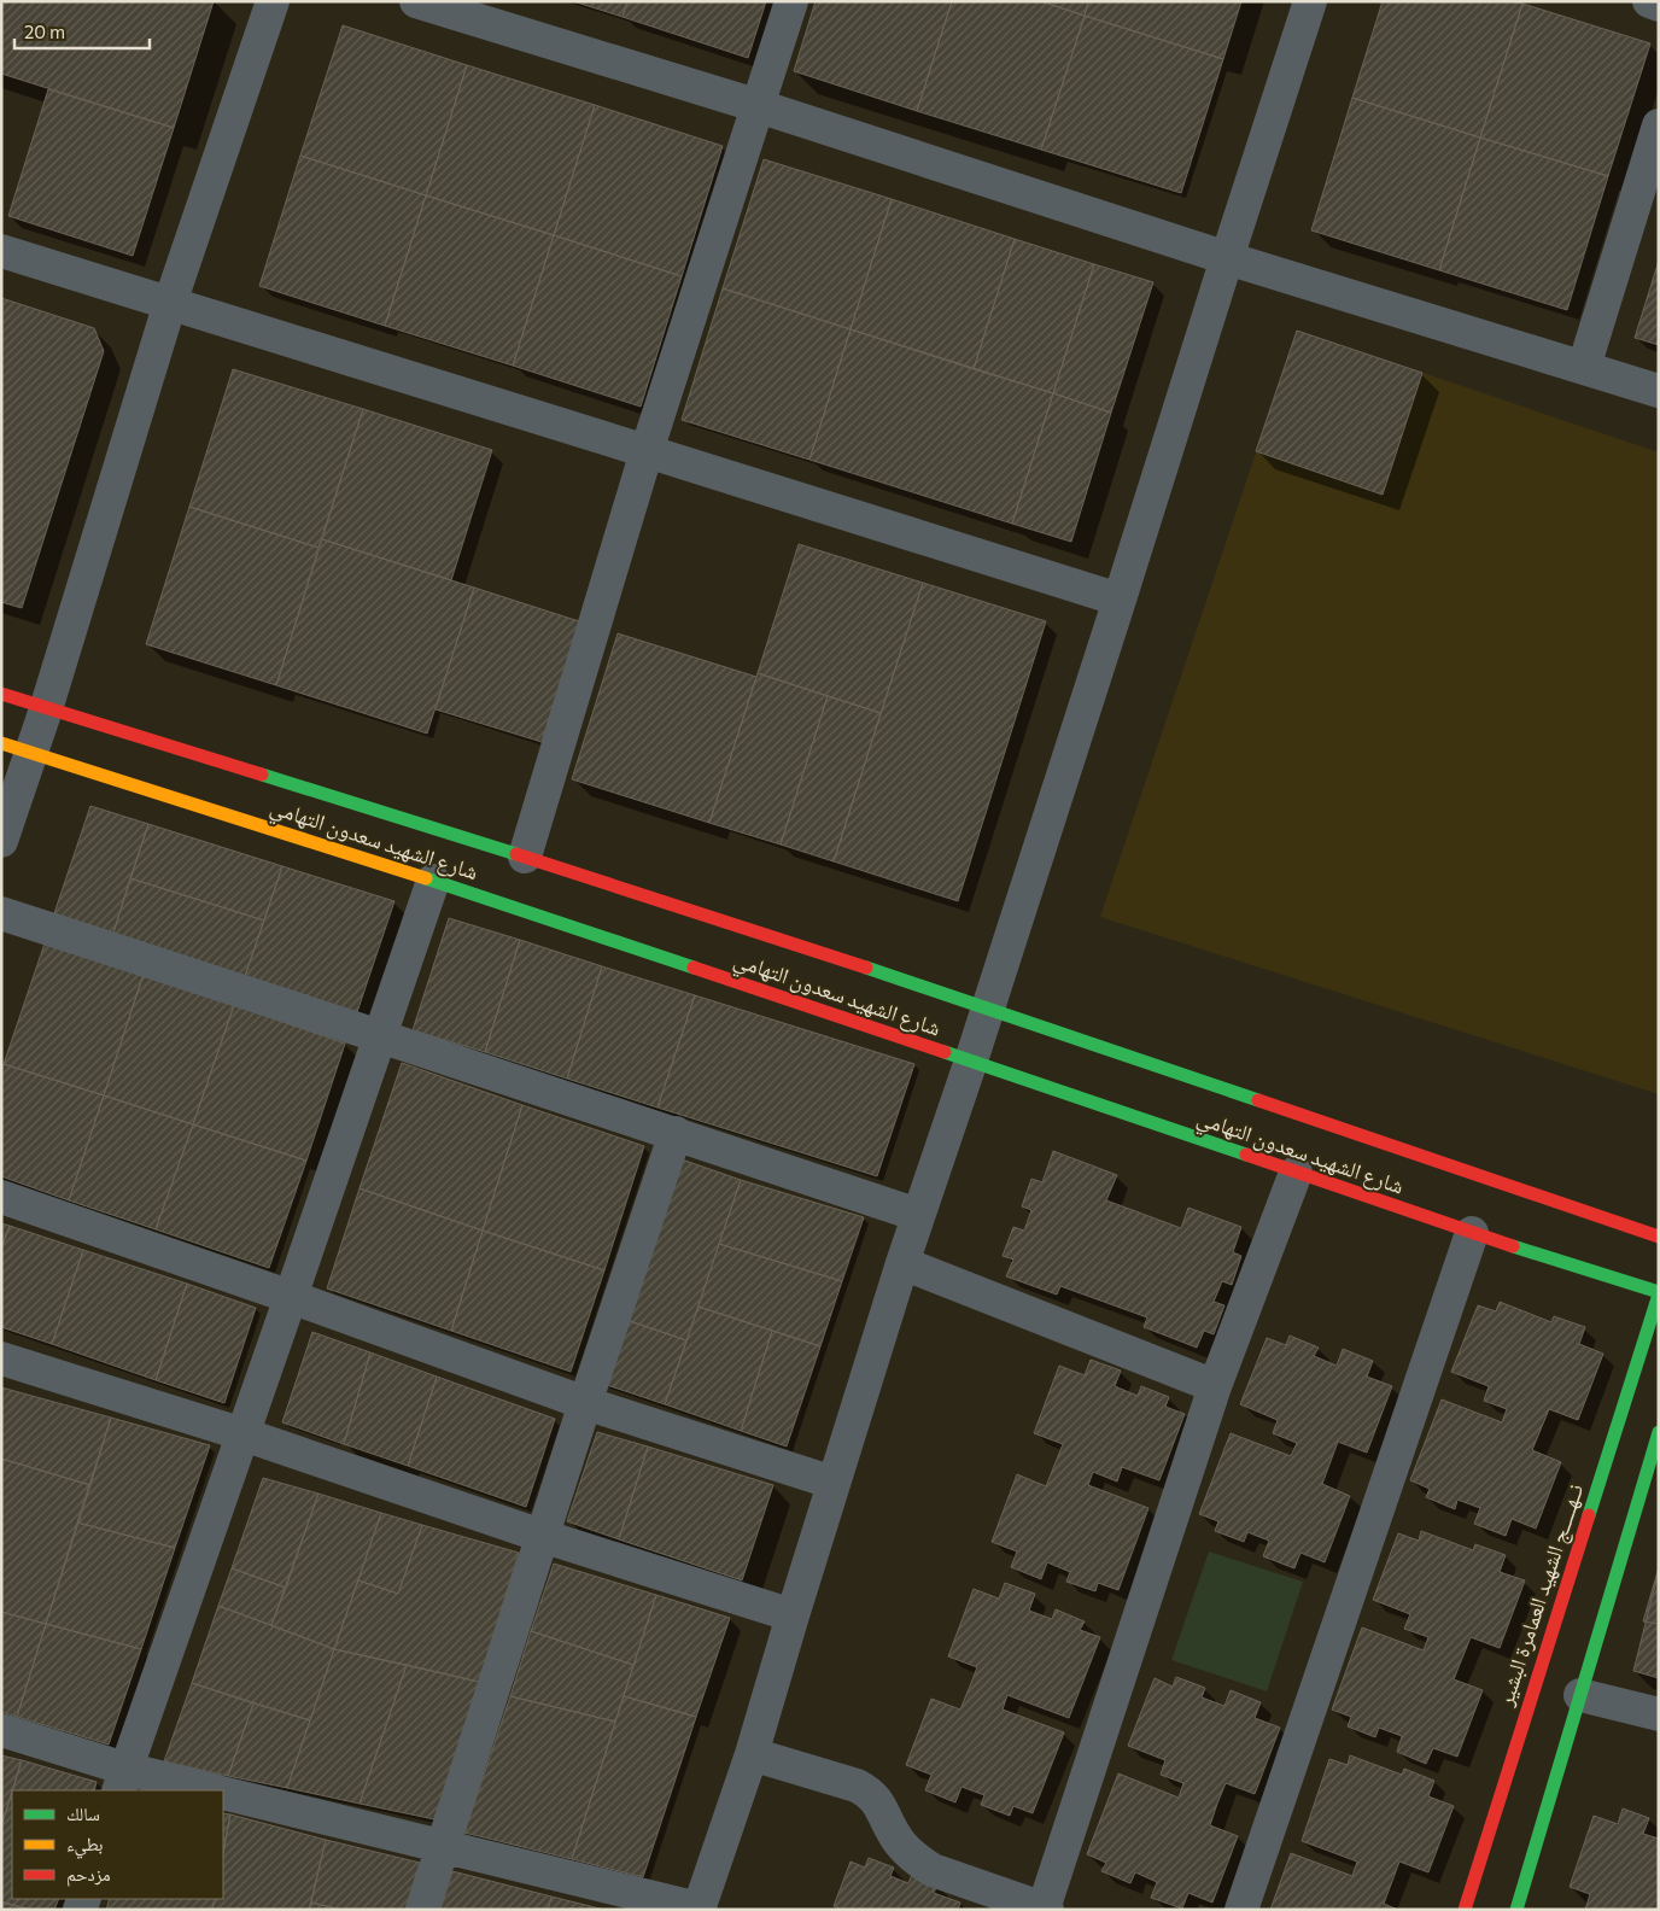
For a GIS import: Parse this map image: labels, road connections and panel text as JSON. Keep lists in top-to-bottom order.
{
  "streets": {
    "street": ["شارع الشهيد سعدون التهامي", "نــهـــــج الشهيد العمامرة البشير"]
  },
  "crossings": [
    ["شارع الشهيد سعدون التهامي", "نــهـــــج الشهيد العمامرة البشير"]
  ],
  "legend": ["سالك", "بطيء", "مزدحم"],
  "scale_bar": "20 m"
}
